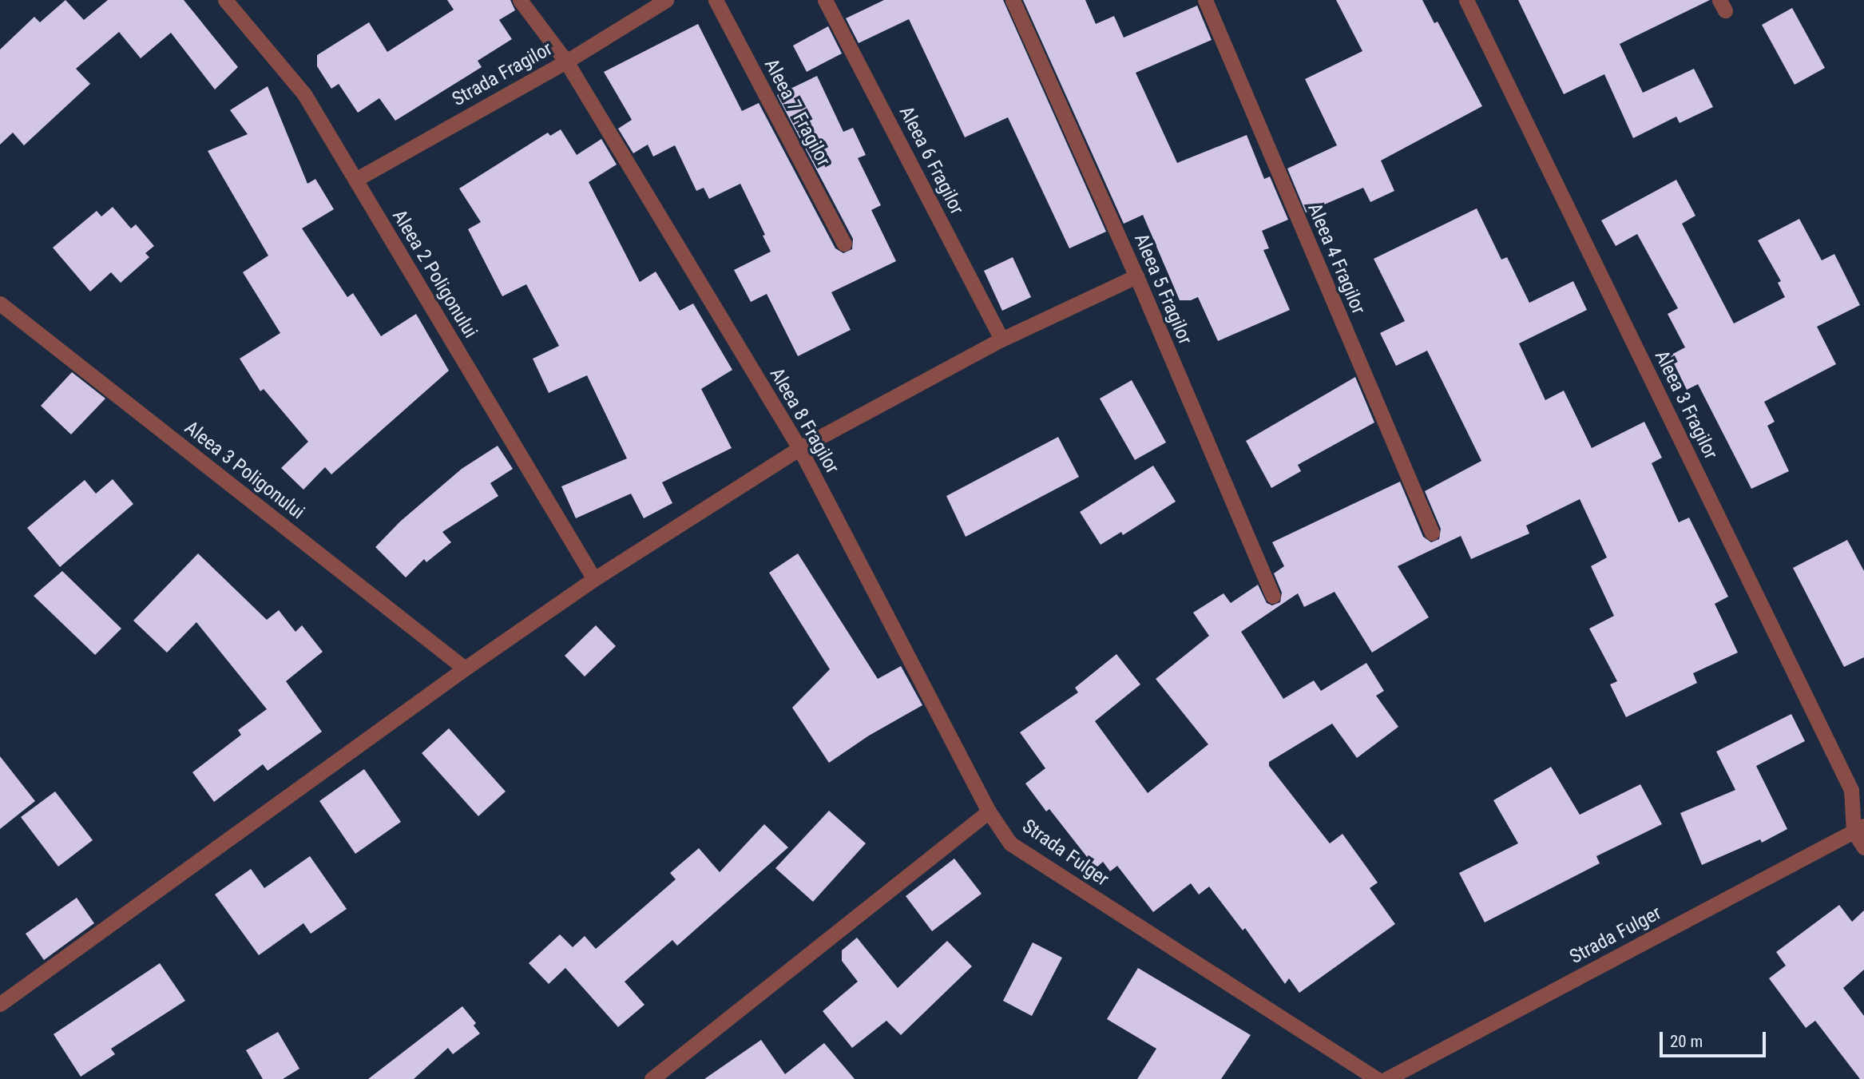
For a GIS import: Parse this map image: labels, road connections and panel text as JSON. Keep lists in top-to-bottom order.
{
  "streets": {
    "street": [
      "Strada Fragilor",
      "Aleea 7 Fragilor",
      "Aleea 6 Fragilor",
      "Aleea 4 Fragilor",
      "Aleea 2 Poligonului",
      "Aleea 5 Fragilor",
      "Aleea 3 Fragilor",
      "Aleea 8 Fragilor",
      "Aleea 3 Poligonului",
      "Strada Fulger"
    ]
  },
  "crossings": [
    ["Strada Fragilor", "Aleea 2 Poligonului"],
    ["Strada Fragilor", "Aleea 8 Fragilor"],
    ["Aleea 3 Fragilor", "Strada Fulger"],
    ["Aleea 8 Fragilor", "Strada Fulger"]
  ],
  "scale_bar": "20 m"
}
